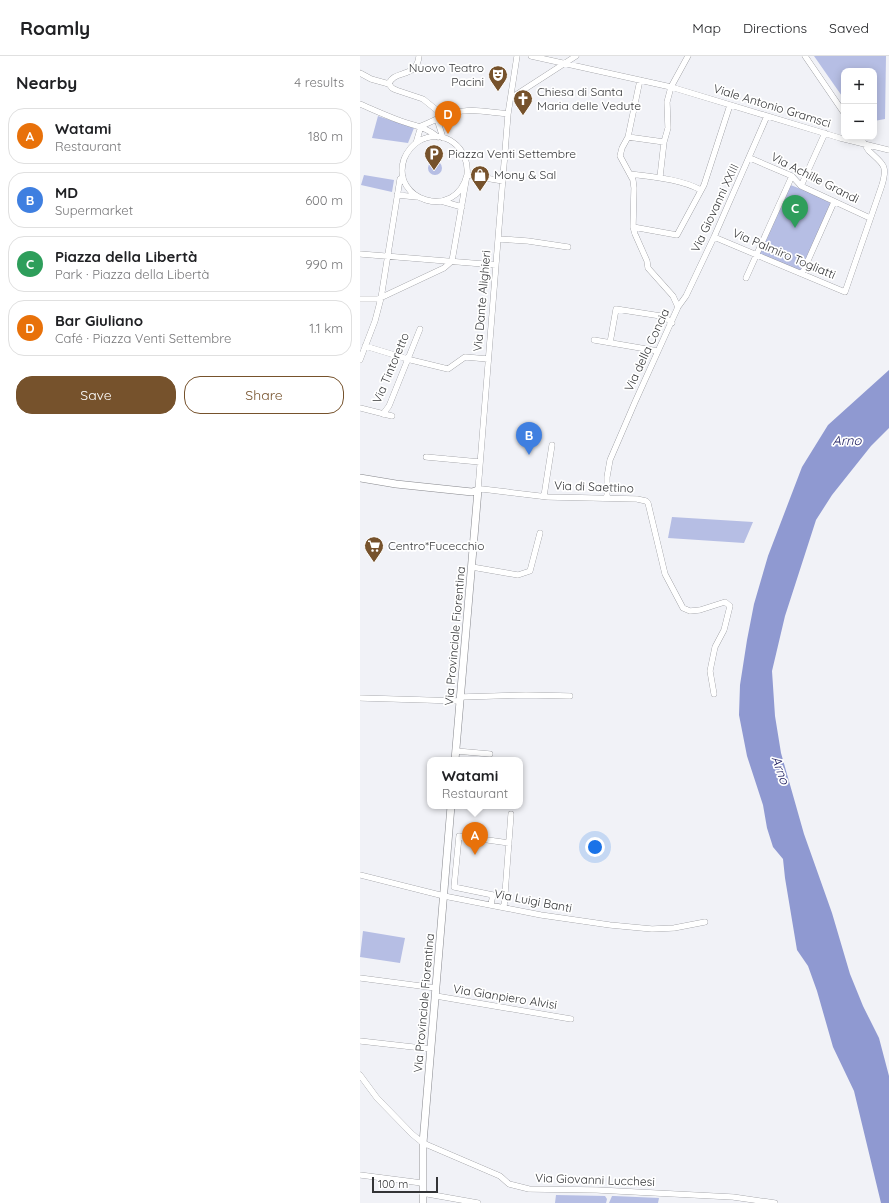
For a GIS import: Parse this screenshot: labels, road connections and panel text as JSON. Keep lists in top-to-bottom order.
{
  "streets": {
    "main road": ["Via Provinciale Fiorentina"],
    "street": [
      "Viale Antonio Gramsci",
      "Via Achille Grandi",
      "Via Giovanni XXIII",
      "Via Palmiro Togliatti",
      "Via Dante Alighieri",
      "Via della Concia",
      "Via Tintoretto",
      "Via di Saettino",
      "Via Luigi Banti",
      "Via Gianpiero Alvisi",
      "Via Giovanni Lucchesi"
    ]
  },
  "crossings": [
    ["Viale Antonio Gramsci", "Via Giovanni XXIII"],
    ["Viale Antonio Gramsci", "Via della Concia"],
    ["Via Achille Grandi", "Via Giovanni XXIII"],
    ["Via Achille Grandi", "Via Palmiro Togliatti"],
    ["Via Giovanni XXIII", "Via Palmiro Togliatti"],
    ["Via Giovanni XXIII", "Via della Concia"],
    ["Via Dante Alighieri", "Via di Saettino"],
    ["Via Dante Alighieri", "Via Provinciale Fiorentina"],
    ["Via della Concia", "Via di Saettino"],
    ["Via di Saettino", "Via Provinciale Fiorentina"],
    ["Via Provinciale Fiorentina", "Via Luigi Banti"],
    ["Via Provinciale Fiorentina", "Via Gianpiero Alvisi"],
    ["Via Provinciale Fiorentina", "Via Giovanni Lucchesi"]
  ],
  "water": ["Arno"],
  "places": {
    "theatre": ["Nuovo Teatro Pacini"],
    "church": ["Chiesa di Santa Maria delle Vedute"],
    "parking": ["Piazza Venti Settembre"],
    "shop": ["Mony & Sal"],
    "supermarket": ["Centro*Fucecchio"]
  },
  "scale_bar": "100 m",
  "page": {
    "header": "Roamly",
    "nav": ["Map", "Directions", "Saved"],
    "heading": ["Nearby", "4 results"],
    "map_buttons": ["+", "−"],
    "pins": [
      "D",
      "C",
      "B",
      "A"
    ],
    "list": [
      {
        "mark": "A",
        "name": "Watami",
        "note": "Restaurant",
        "value": "180 m"
      },
      {
        "mark": "B",
        "name": "MD",
        "note": "Supermarket",
        "value": "600 m"
      },
      {
        "mark": "C",
        "name": "Piazza della Libertà",
        "note": "Park · Piazza della Libertà",
        "value": "990 m"
      },
      {
        "mark": "D",
        "name": "Bar Giuliano",
        "note": "Café · Piazza Venti Settembre",
        "value": "1.1 km"
      }
    ],
    "buttons": ["Save", "Share"],
    "popup": ["Watami", "Restaurant"],
    "scale": "100 m"
  }
}
